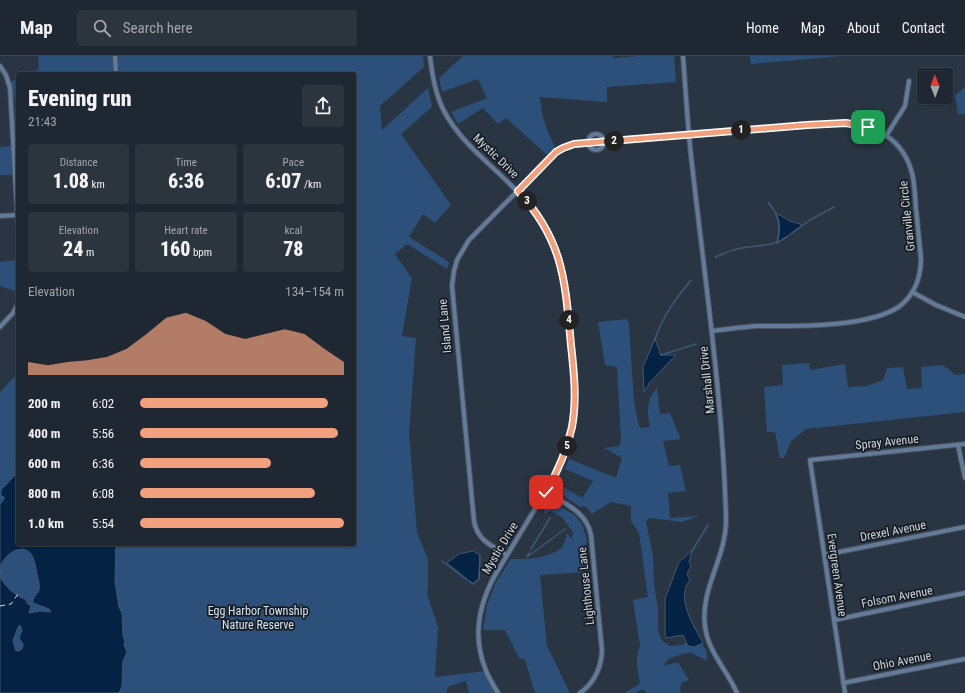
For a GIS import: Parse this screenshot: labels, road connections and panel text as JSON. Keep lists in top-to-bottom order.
{
  "streets": {
    "street": [
      "Mystic Drive",
      "Granville Circle",
      "Island Lane",
      "Marshall Drive",
      "Spray Avenue",
      "Drexel Avenue",
      "Evergreen Avenue",
      "Lighthouse Lane",
      "Folsom Avenue",
      "Ohio Avenue"
    ]
  },
  "crossings": [
    ["Mystic Drive", "Island Lane"],
    ["Mystic Drive", "Lighthouse Lane"],
    ["Granville Circle", "Island Lane"],
    ["Granville Circle", "Marshall Drive"],
    ["Island Lane", "Marshall Drive"],
    ["Spray Avenue", "Evergreen Avenue"],
    ["Drexel Avenue", "Evergreen Avenue"],
    ["Evergreen Avenue", "Folsom Avenue"],
    ["Evergreen Avenue", "Ohio Avenue"]
  ],
  "parks": ["Egg Harbor Township Nature Reserve"],
  "north": "top",
  "page": {
    "header": "Map",
    "search": "Search here",
    "nav": [
      "Home",
      "Map",
      "About",
      "Contact"
    ],
    "heading": ["Evening run", "21:43"],
    "pins": [
      "1",
      "2",
      "3",
      "4",
      "5"
    ],
    "stats": [
      ["Distance", "1.08 km"],
      ["Time", "6:36"],
      ["Pace", "6:07 /km"],
      ["Elevation", "24 m"],
      ["Heart rate", "160 bpm"],
      ["kcal", "78"]
    ],
    "chart": ["Elevation", "134–154 m"],
    "list": [
      {
        "name": "200 m",
        "note": "6:02"
      },
      {
        "name": "400 m",
        "note": "5:56"
      },
      {
        "name": "600 m",
        "note": "6:36"
      },
      {
        "name": "800 m",
        "note": "6:08"
      },
      {
        "name": "1.0 km",
        "note": "5:54"
      }
    ]
  }
}
